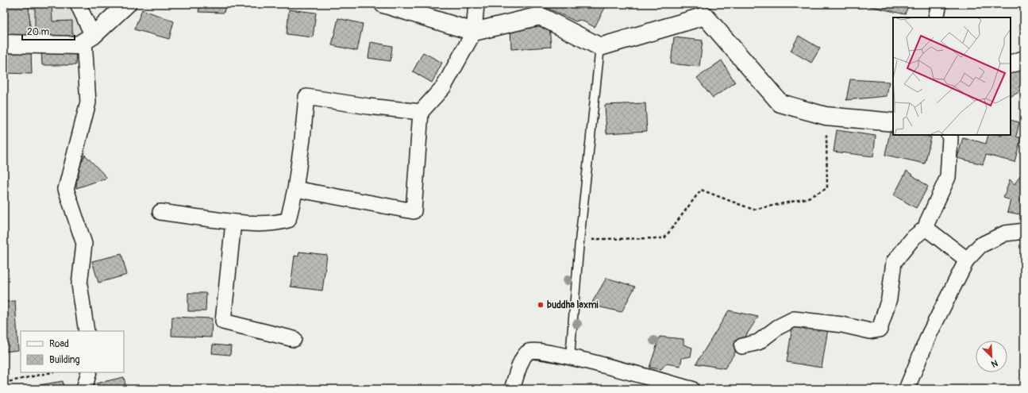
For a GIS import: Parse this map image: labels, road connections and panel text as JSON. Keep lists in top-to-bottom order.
{
  "places": ["buddha laxmi"],
  "legend": ["Road", "Building"],
  "scale_bar": "20 m",
  "north": "bottom right"
}
